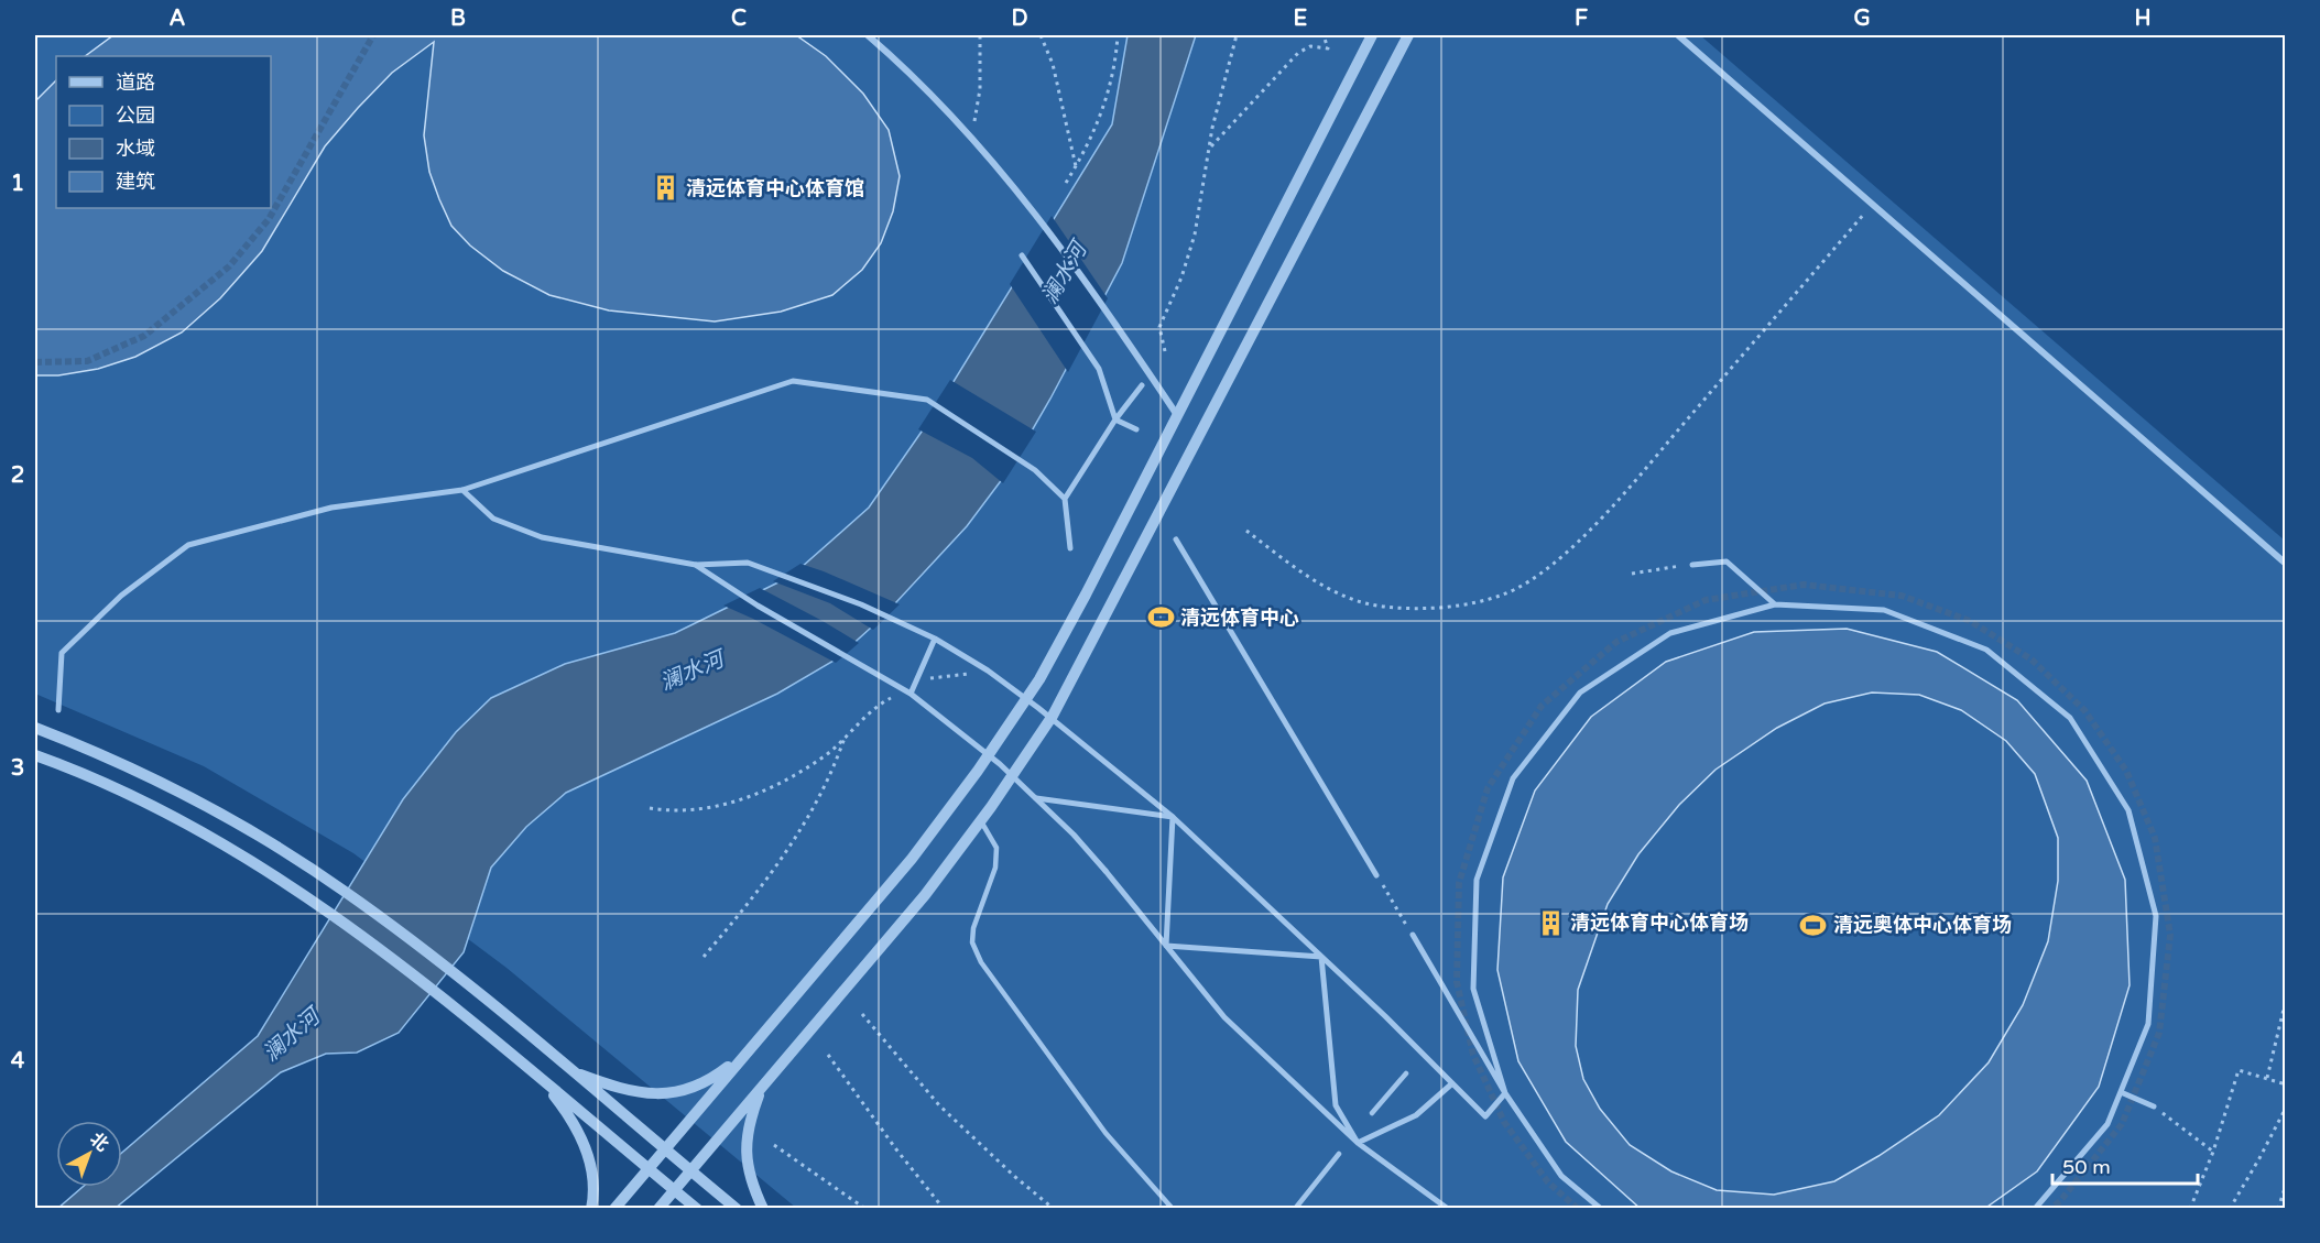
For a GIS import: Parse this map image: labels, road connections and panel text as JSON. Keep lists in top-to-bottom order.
{
  "water": ["澜水河"],
  "places": {
    "building": ["清远体育中心体育馆", "清远体育中心体育场"],
    "sports": ["清远体育中心", "清远奥体中心体育场"]
  },
  "legend": [
    "道路",
    "公园",
    "水域",
    "建筑"
  ],
  "scale_bar": "50 m",
  "north": "top right",
  "grid": {
    "columns": [
      "A",
      "B",
      "C",
      "D",
      "E",
      "F",
      "G",
      "H"
    ],
    "rows": [
      "1",
      "2",
      "3",
      "4"
    ]
  }
}
